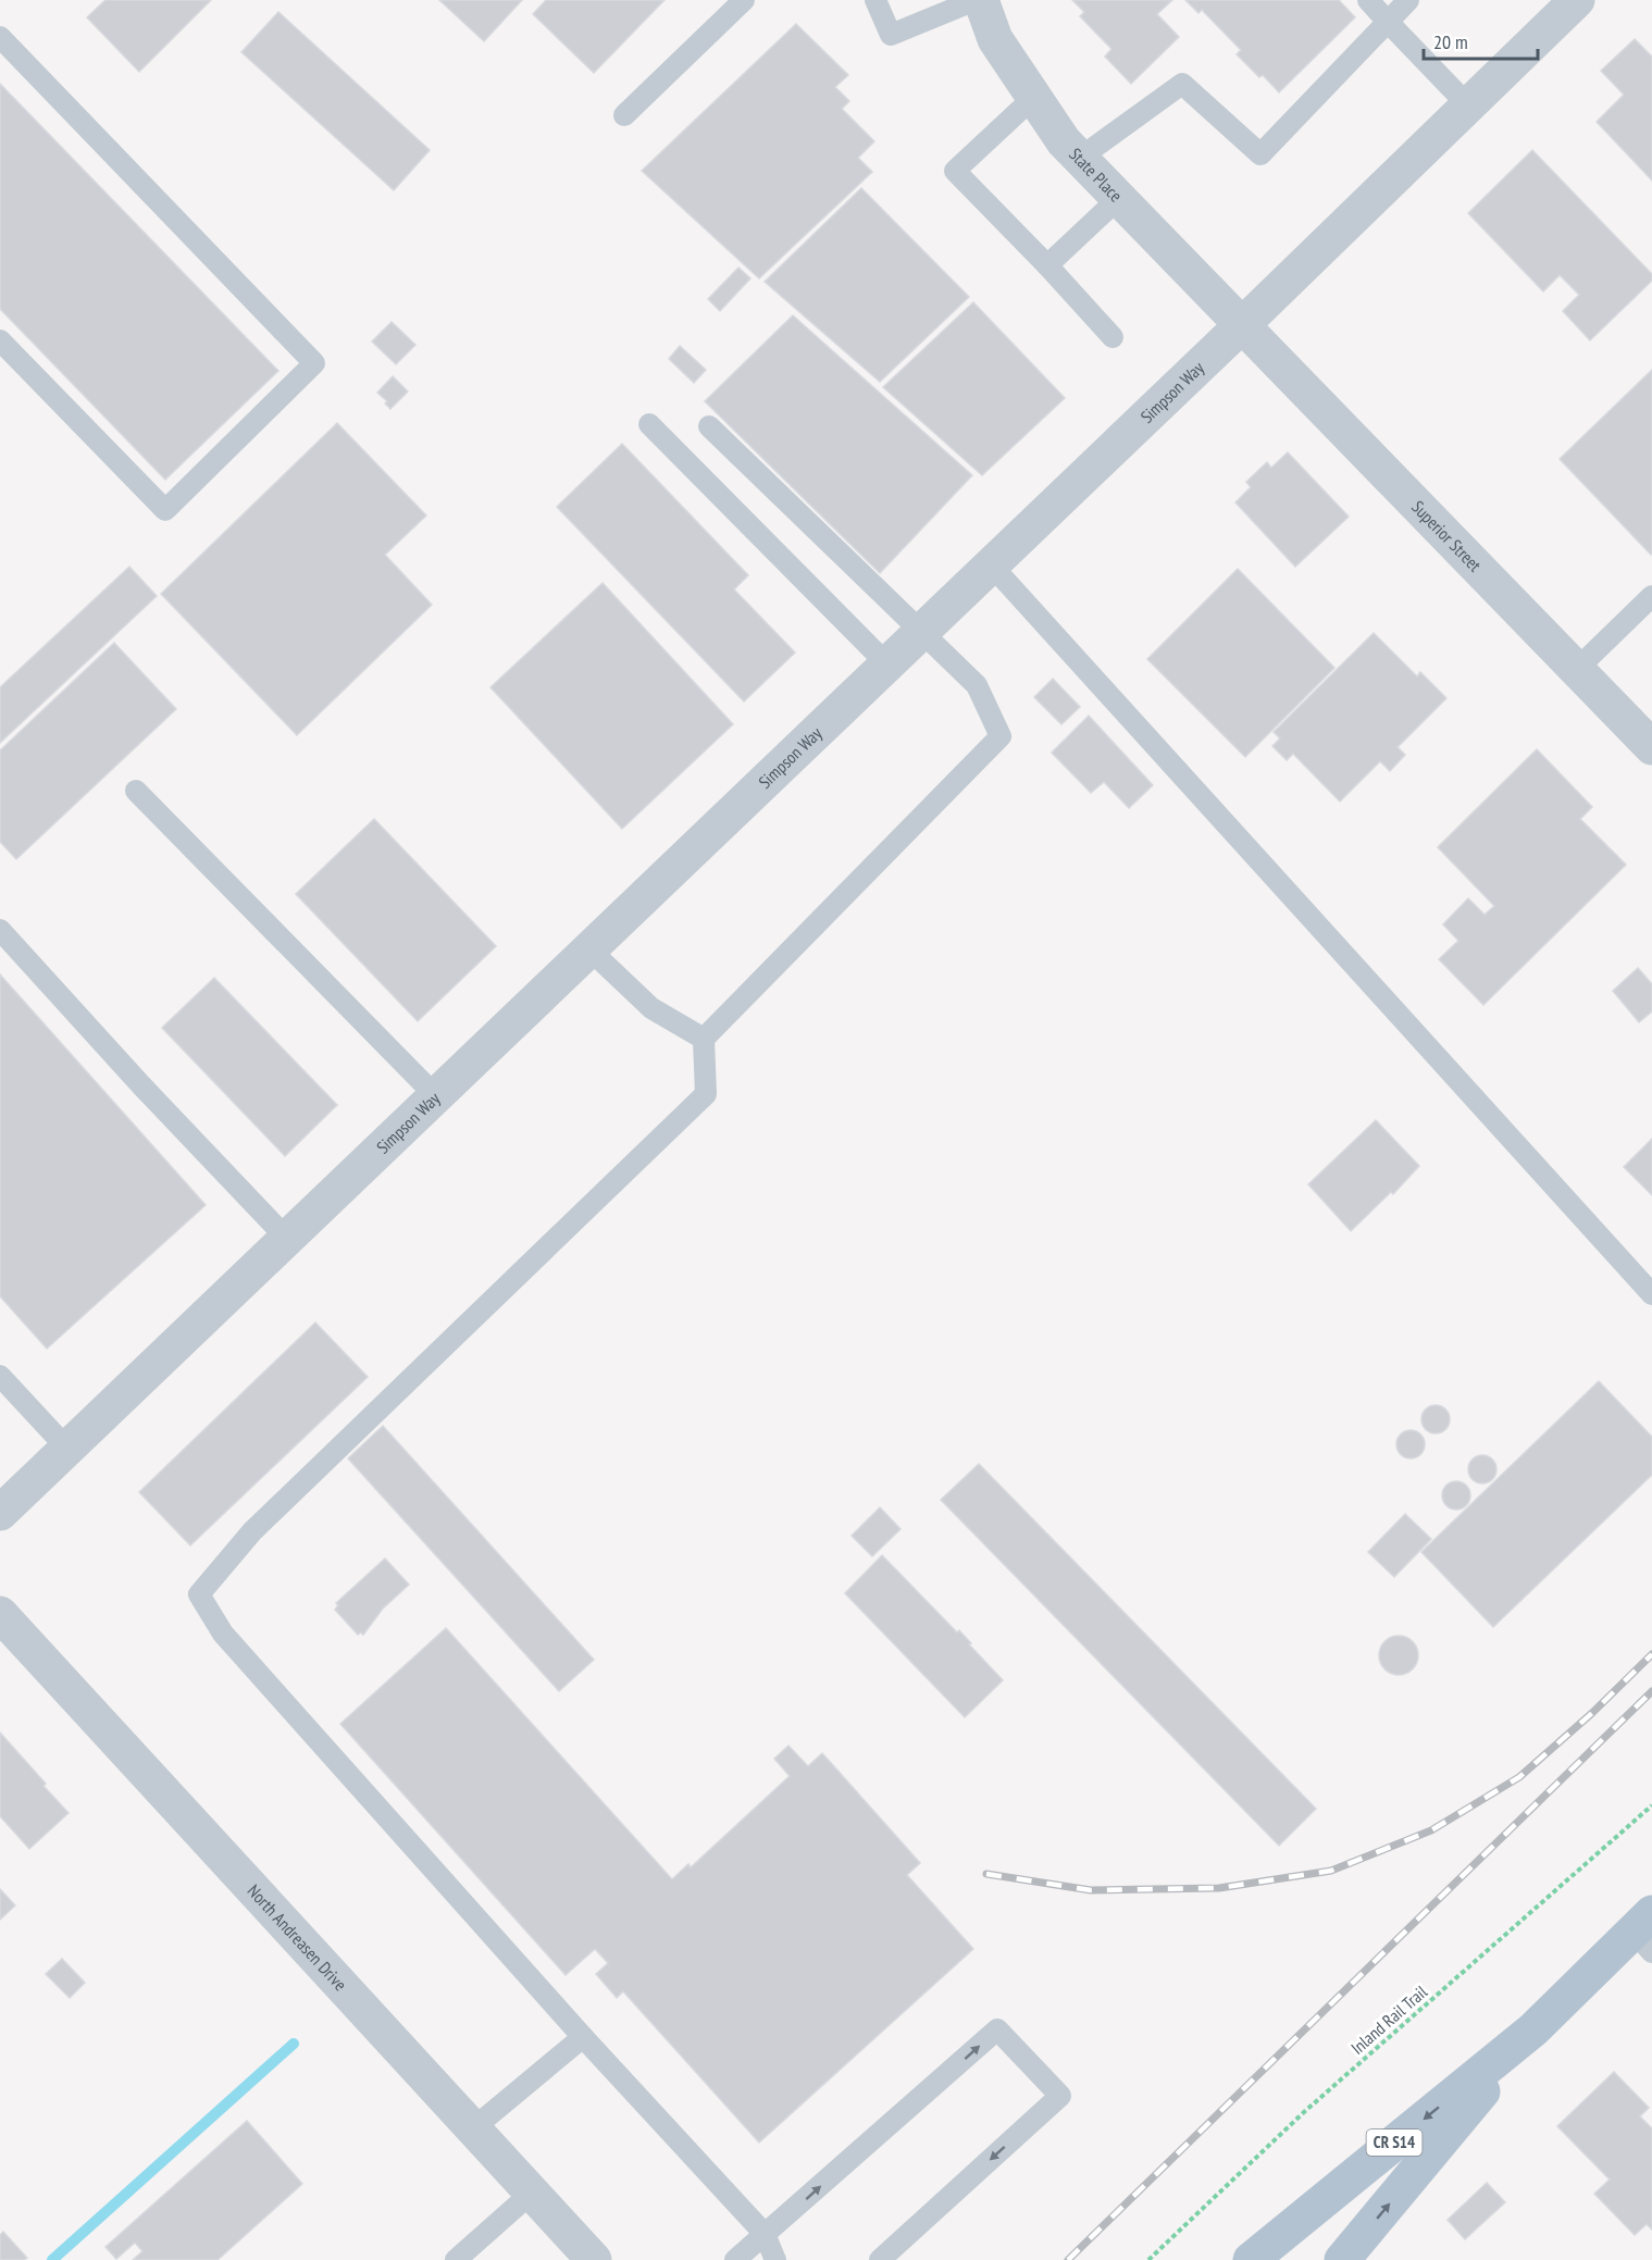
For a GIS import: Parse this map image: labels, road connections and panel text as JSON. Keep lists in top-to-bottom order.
{
  "streets": {
    "main road": ["CR S14"],
    "street": [
      "State Place",
      "Simpson Way",
      "Superior Street",
      "North Andreasen Drive"
    ],
    "path": ["Inland Rail Trail"]
  },
  "crossings": [
    ["State Place", "Simpson Way"],
    ["State Place", "Superior Street"],
    ["Simpson Way", "Superior Street"]
  ],
  "scale_bar": "20 m"
}
